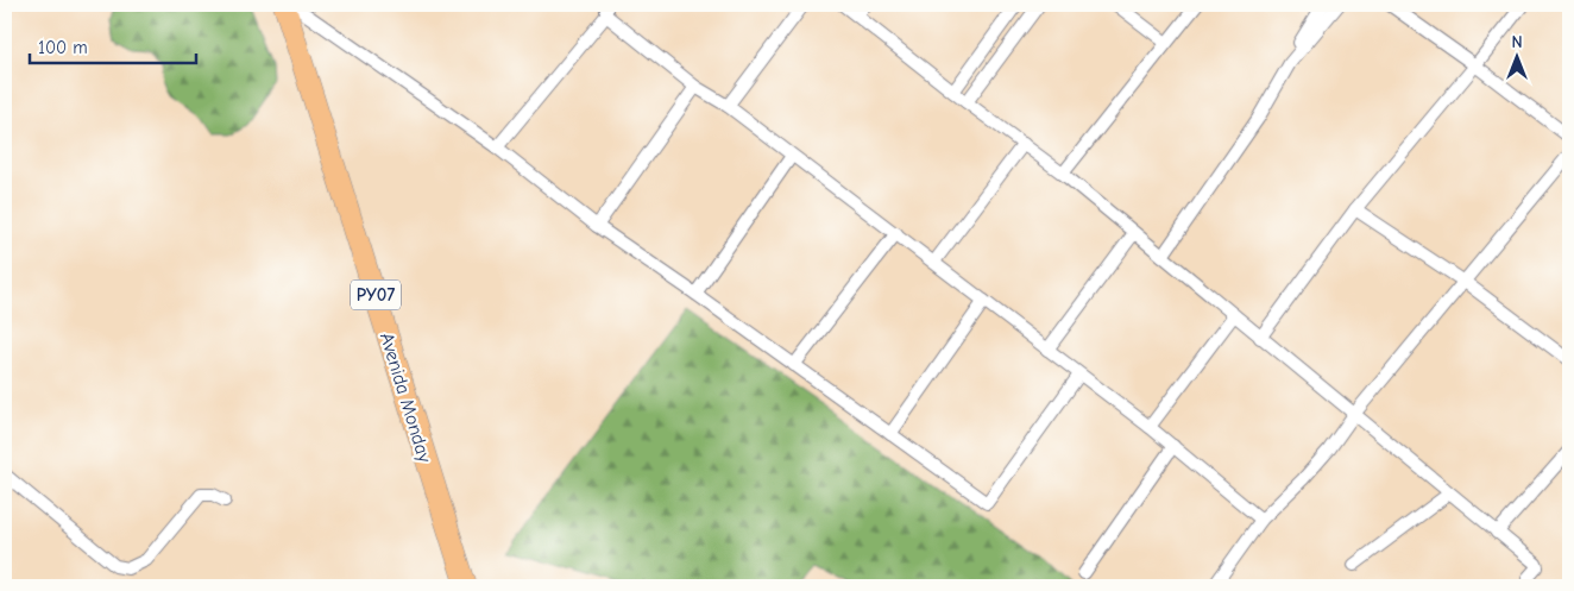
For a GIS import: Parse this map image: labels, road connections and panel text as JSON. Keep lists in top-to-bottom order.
{
  "streets": {
    "highway": ["PY07", "Avenida Monday"]
  },
  "scale_bar": "100 m",
  "north": "top"
}
